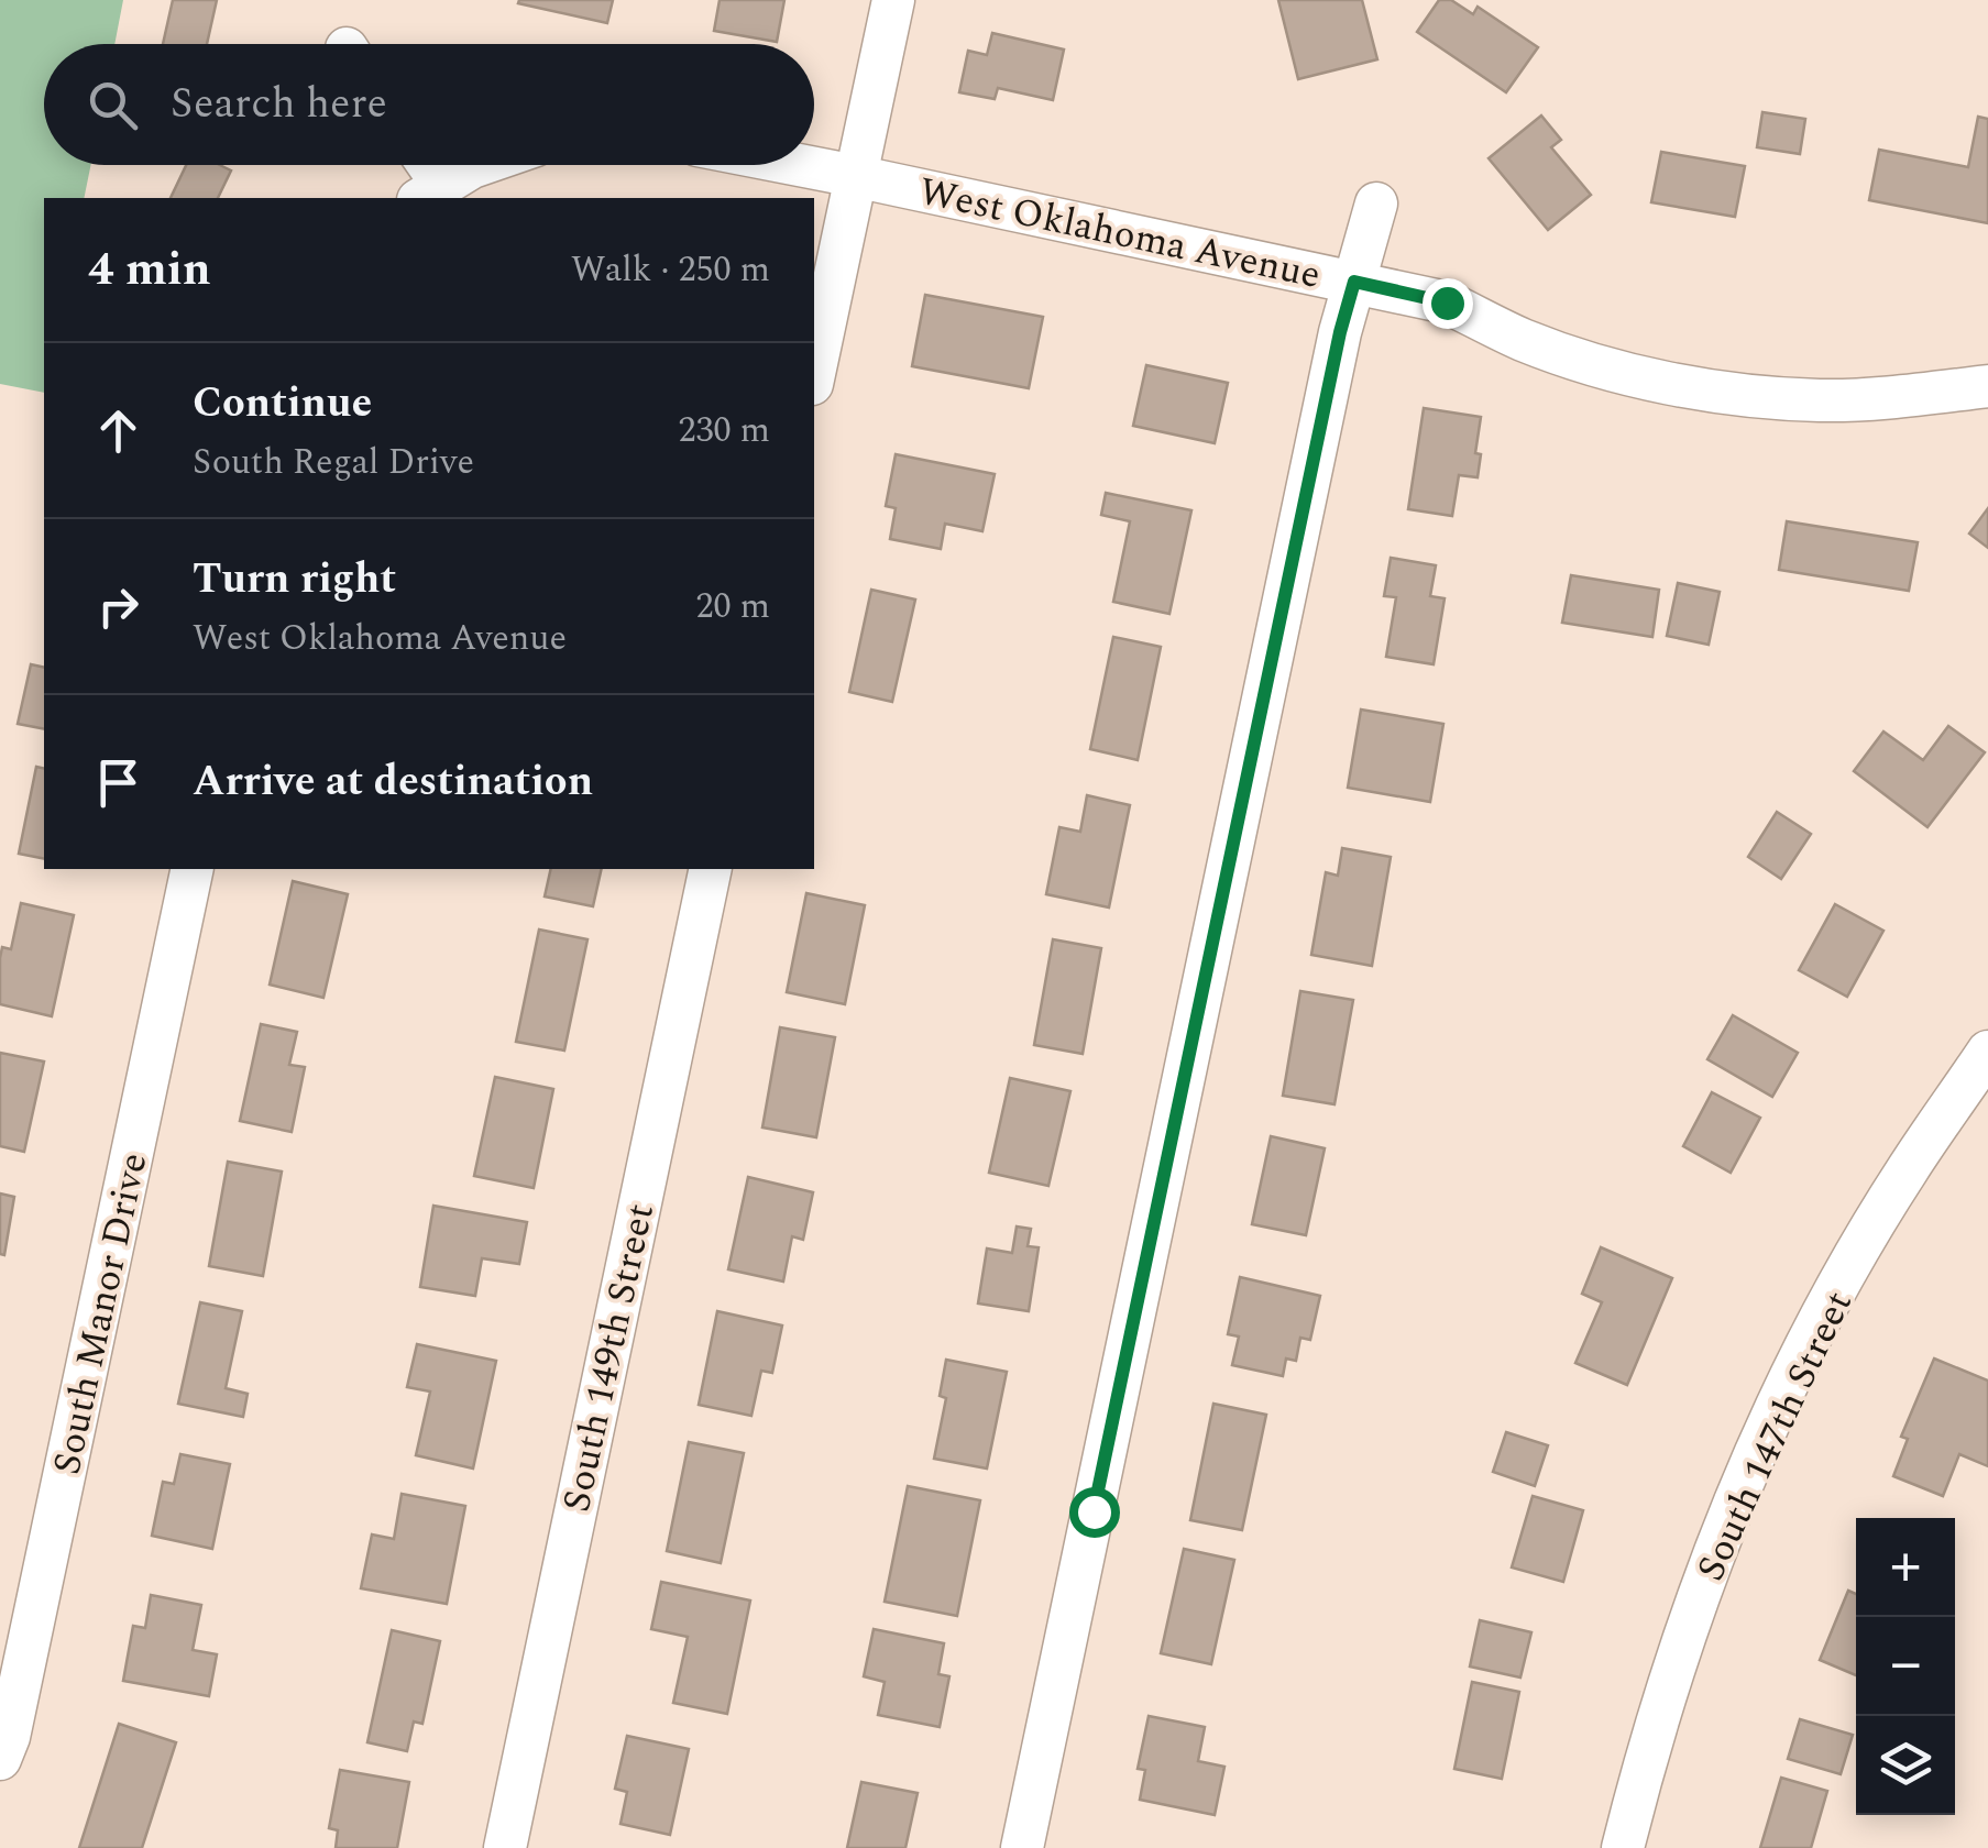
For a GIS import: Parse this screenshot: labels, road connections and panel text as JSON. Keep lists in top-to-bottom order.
{
  "streets": {
    "street": [
      "West Oklahoma Avenue",
      "South Manor Drive",
      "South 149th Street",
      "South 147th Street"
    ]
  },
  "page": {
    "search": "Search here",
    "heading": ["4 min", "Walk · 250 m"],
    "list": [
      ["Continue", "South Regal Drive", "230 m"],
      ["Turn right", "West Oklahoma Avenue", "20 m"],
      "Arrive at destination"
    ],
    "map_buttons": ["+", "−"]
  }
}
